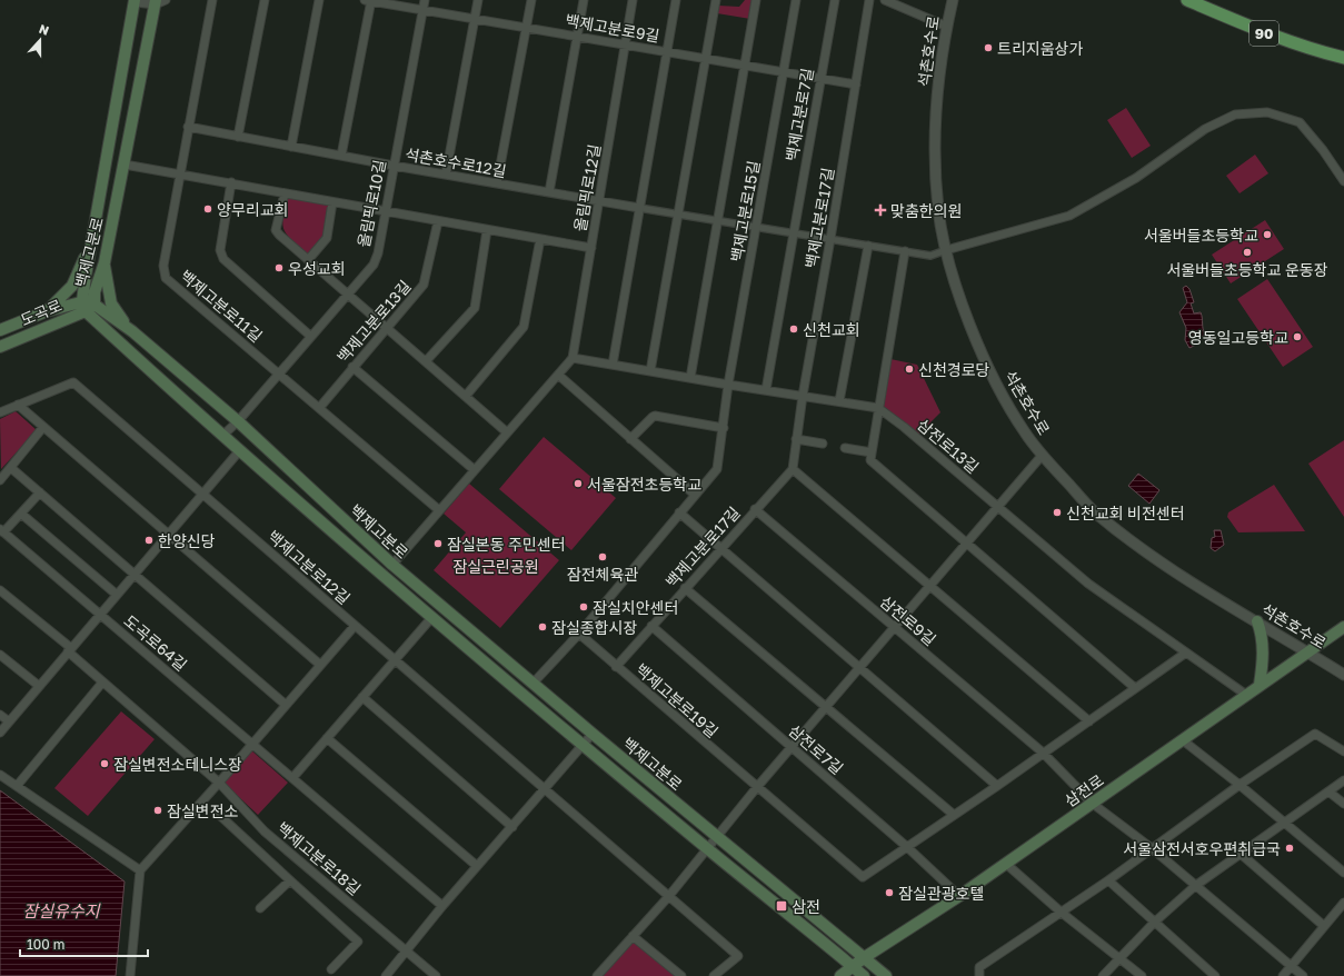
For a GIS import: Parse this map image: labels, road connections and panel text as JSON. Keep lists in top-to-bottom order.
{
  "streets": {
    "main road": [
      "90",
      "백제고분로",
      "도곡로",
      "삼전로"
    ],
    "street": [
      "백제고분로9길",
      "석촌호수로",
      "백제고분로7길",
      "석촌호수로12길",
      "올림픽로12길",
      "올림픽로10길",
      "백제고분로15길",
      "백제고분로17길",
      "백제고분로11길",
      "백제고분로13길",
      "삼전로13길",
      "백제고분로12길",
      "삼전로9길",
      "도곡로64길",
      "백제고분로19길",
      "삼전로7길",
      "백제고분로18길"
    ]
  },
  "crossings": [
    ["백제고분로9길", "백제고분로7길"],
    ["백제고분로9길", "올림픽로12길"],
    ["백제고분로9길", "올림픽로10길"],
    ["백제고분로9길", "백제고분로15길"],
    ["백제고분로9길", "백제고분로17길"],
    ["석촌호수로", "석촌호수로12길"],
    ["석촌호수로", "삼전로"],
    ["백제고분로7길", "석촌호수로12길"],
    ["석촌호수로12길", "올림픽로12길"],
    ["석촌호수로12길", "올림픽로10길"],
    ["석촌호수로12길", "백제고분로15길"],
    ["석촌호수로12길", "백제고분로17길"],
    ["석촌호수로12길", "백제고분로11길"],
    ["올림픽로10길", "백제고분로"],
    ["올림픽로10길", "백제고분로11길"],
    ["백제고분로15길", "백제고분로"],
    ["백제고분로15길", "백제고분로19길"],
    ["백제고분로17길", "삼전로9길"],
    ["백제고분로17길", "백제고분로19길"],
    ["백제고분로17길", "삼전로7길"],
    ["백제고분로", "도곡로"],
    ["백제고분로", "삼전로"],
    ["삼전로13길", "삼전로"],
    ["삼전로9길", "삼전로"],
    ["백제고분로19길", "삼전로7길"],
    ["삼전로7길", "삼전로"]
  ],
  "water": ["잠실유수지"],
  "parks": ["잠실근린공원"],
  "places": {
    "other": [
      "트리지움상가",
      "양무리교회",
      "서울버들초등학교",
      "서울버들초등학교 운동장",
      "우성교회",
      "신천교회",
      "영동일고등학교",
      "신천경로당",
      "서울잠전초등학교",
      "신천교회 비전센터",
      "한양신당",
      "잠실본동 주민센터",
      "잠전체육관",
      "잠실치안센터",
      "잠실종합시장",
      "잠실변전소테니스장",
      "잠실변전소",
      "서울삼전서호우편취급국",
      "잠실관광호텔"
    ],
    "health": ["맞춤한의원"],
    "transit": ["삼전"]
  },
  "scale_bar": "100 m",
  "north": "top"
}
